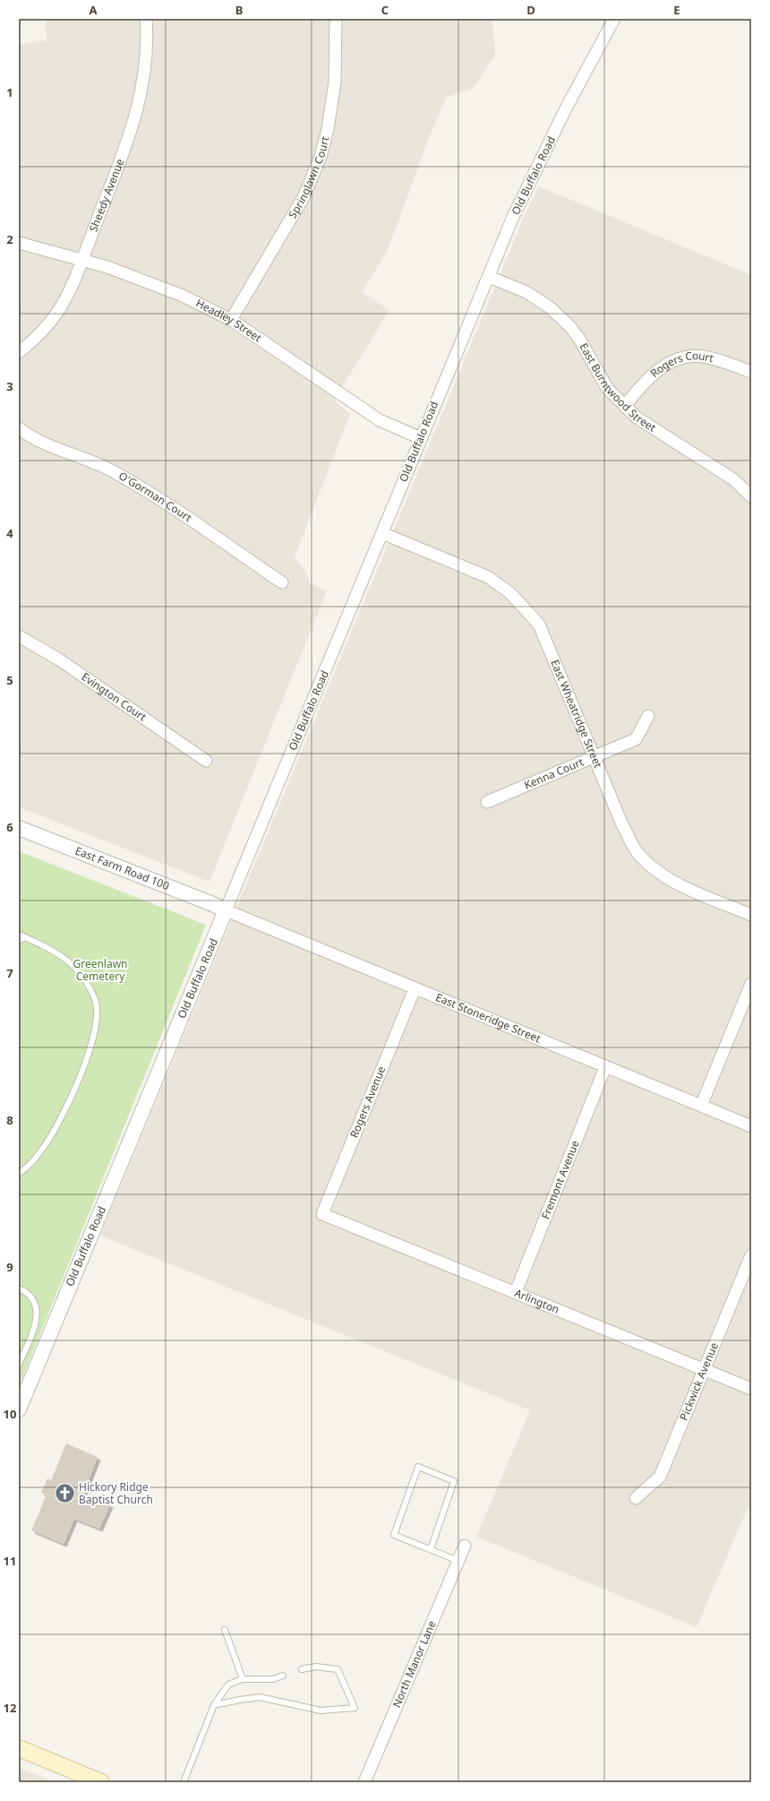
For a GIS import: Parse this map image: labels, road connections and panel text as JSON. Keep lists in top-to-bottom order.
{
  "streets": {
    "street": [
      "Old Buffalo Road",
      "Springlawn Court",
      "Sheedy Avenue",
      "Headley Street",
      "Rogers Court",
      "East Burntwood Street",
      "O'Gorman Court",
      "Evington Court",
      "East Wheatridge Street",
      "Kenna Court",
      "East Farm Road 100",
      "East Stoneridge Street",
      "Rogers Avenue",
      "Fremont Avenue",
      "Arlington",
      "Pickwick Avenue",
      "North Manor Lane"
    ]
  },
  "crossings": [
    ["Old Buffalo Road", "Headley Street"],
    ["Old Buffalo Road", "East Burntwood Street"],
    ["Old Buffalo Road", "East Wheatridge Street"],
    ["Old Buffalo Road", "East Farm Road 100"],
    ["Old Buffalo Road", "East Stoneridge Street"],
    ["Springlawn Court", "Headley Street"],
    ["Sheedy Avenue", "Headley Street"],
    ["Rogers Court", "East Burntwood Street"],
    ["East Wheatridge Street", "Kenna Court"],
    ["East Farm Road 100", "East Stoneridge Street"],
    ["East Stoneridge Street", "Rogers Avenue"],
    ["East Stoneridge Street", "Fremont Avenue"],
    ["Rogers Avenue", "Arlington"],
    ["Fremont Avenue", "Arlington"],
    ["Arlington", "Pickwick Avenue"]
  ],
  "parks": ["Greenlawn Cemetery"],
  "places": {
    "church": ["Hickory Ridge Baptist Church"]
  },
  "grid": {
    "columns": [
      "A",
      "B",
      "C",
      "D",
      "E"
    ],
    "rows": [
      "1",
      "2",
      "3",
      "4",
      "5",
      "6",
      "7",
      "8",
      "9",
      "10",
      "11",
      "12"
    ]
  }
}
